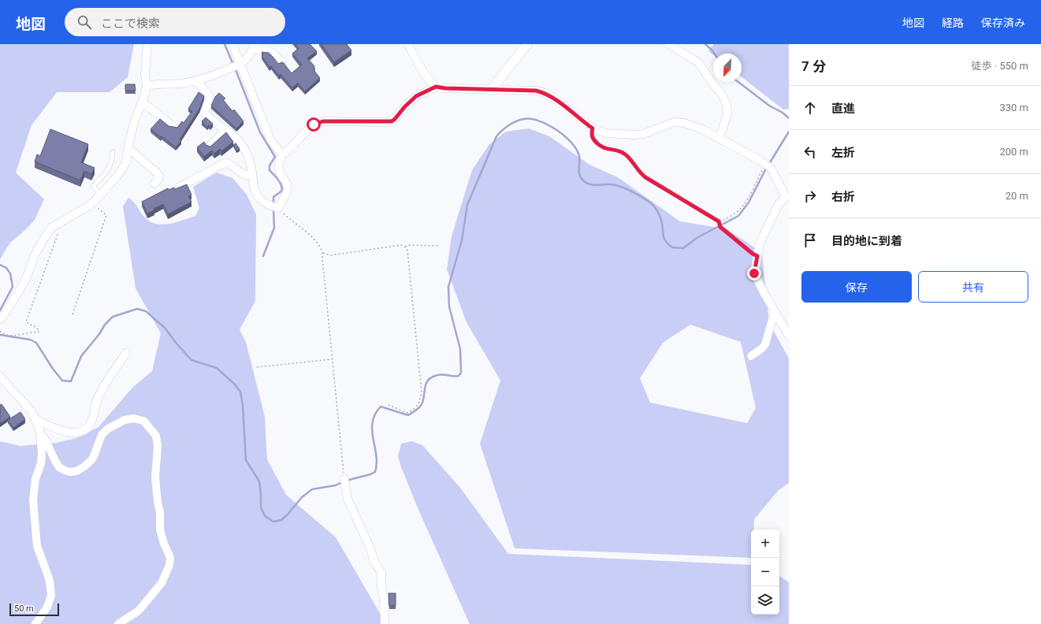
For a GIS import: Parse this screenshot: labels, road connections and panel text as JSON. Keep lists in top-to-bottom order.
{
  "scale_bar": "50 m",
  "north": "bottom left",
  "page": {
    "header": "地図",
    "search": "ここで検索",
    "nav": ["地図", "経路", "保存済み"],
    "heading": ["7 分", "徒歩 · 550 m"],
    "list": [
      ["直進", "330 m"],
      ["左折", "200 m"],
      ["右折", "20 m"],
      "目的地に到着"
    ],
    "buttons": ["保存", "共有"],
    "map_buttons": ["+", "−"],
    "scale": "50 m"
  }
}
